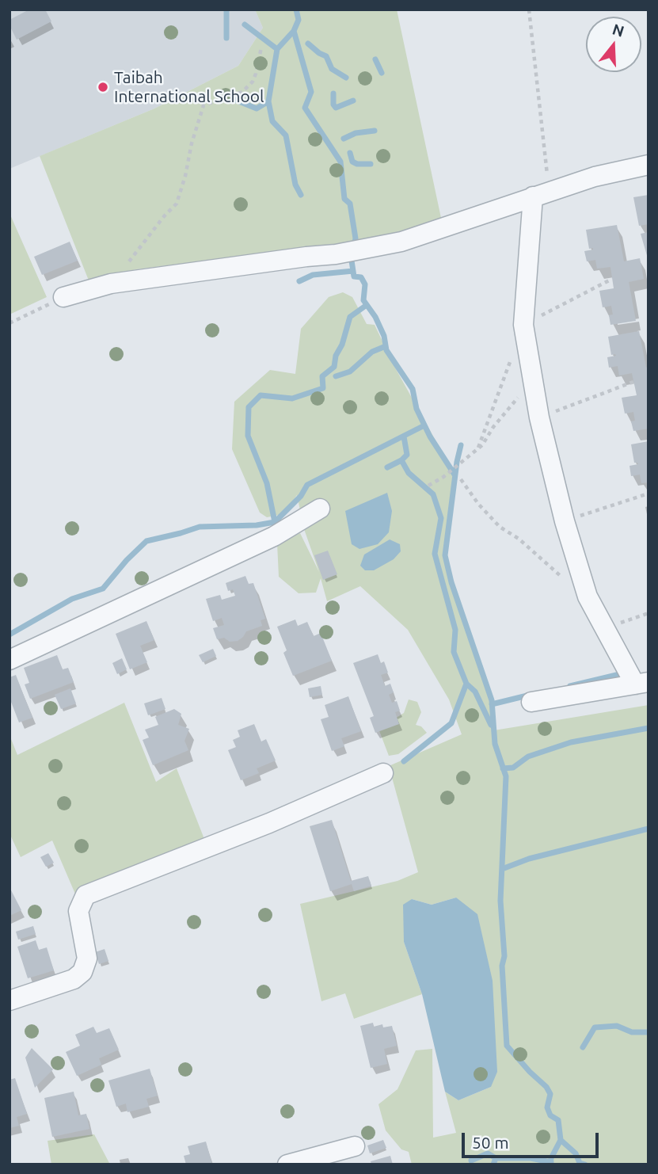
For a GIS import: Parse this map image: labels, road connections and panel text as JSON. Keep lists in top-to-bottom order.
{
  "places": ["Taibah International School"],
  "scale_bar": "50 m",
  "north": "top"
}
